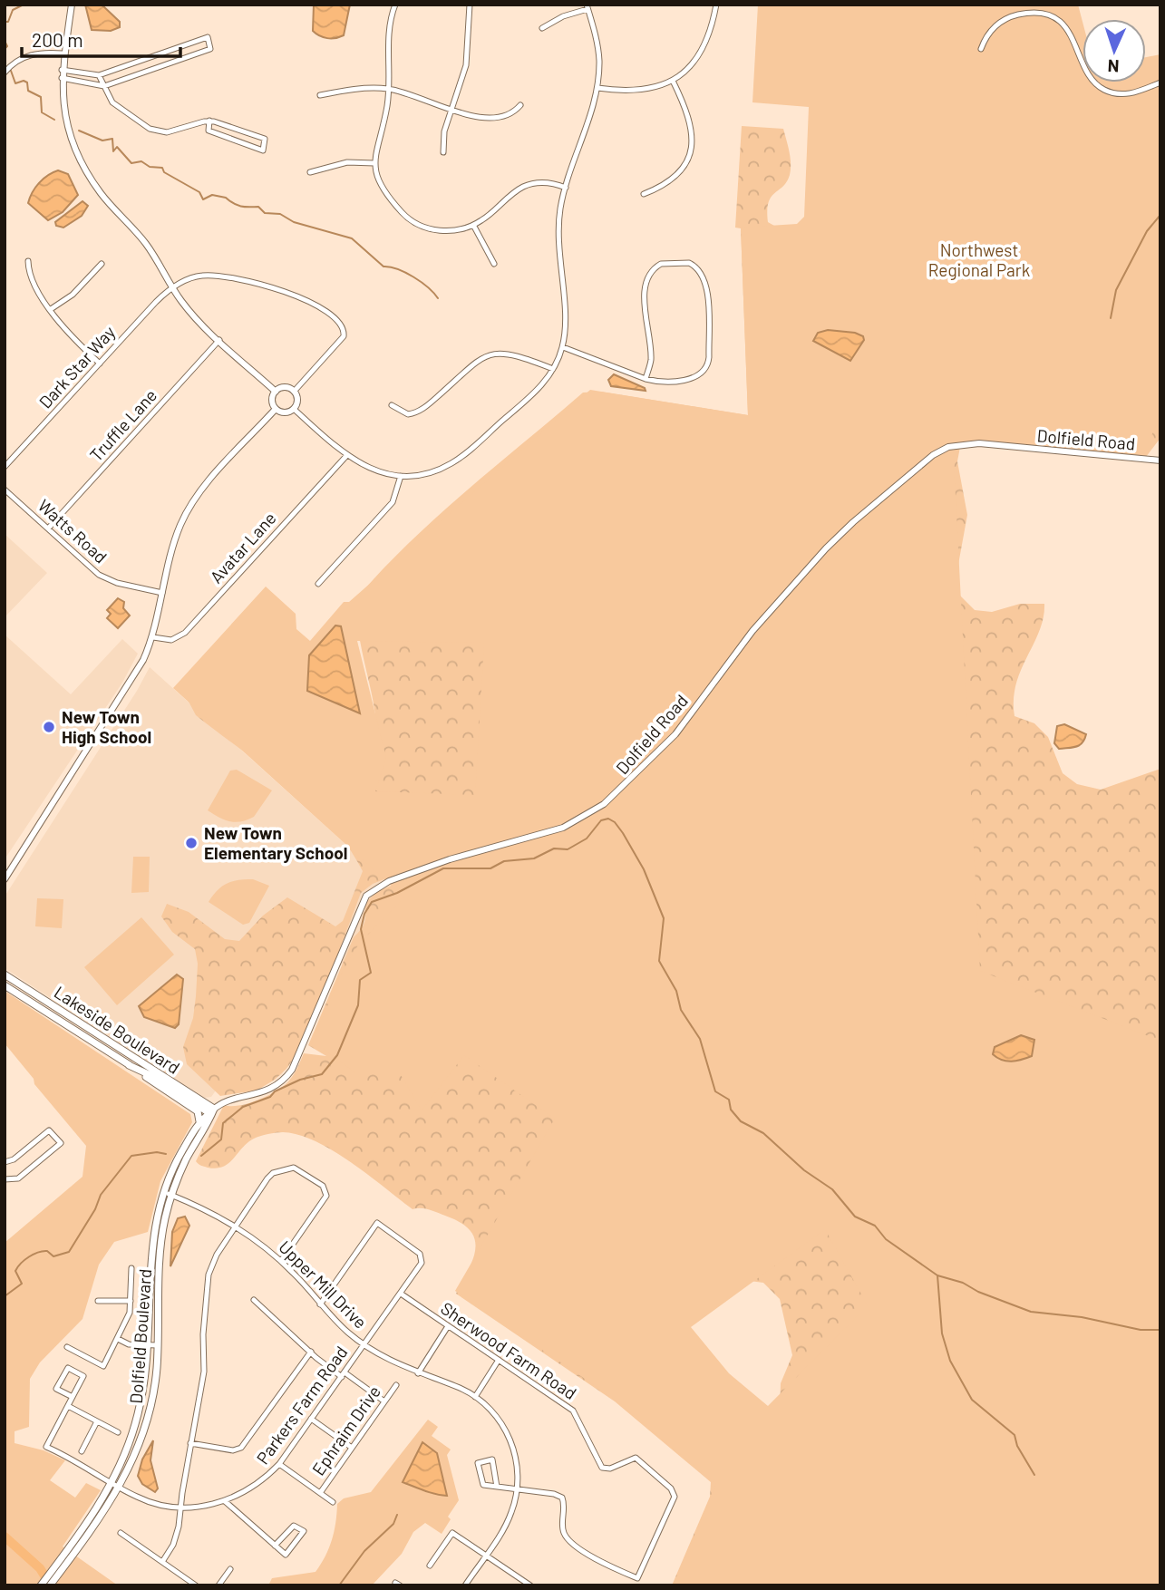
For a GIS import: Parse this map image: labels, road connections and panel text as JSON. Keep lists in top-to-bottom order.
{
  "streets": {
    "main road": ["Lakeside Boulevard", "Dolfield Boulevard"],
    "street": [
      "Dark Star Way",
      "Truffle Lane",
      "Dolfield Road",
      "Watts Road",
      "Avatar Lane",
      "Upper Mill Drive",
      "Sherwood Farm Road",
      "Parkers Farm Road",
      "Ephraim Drive"
    ]
  },
  "crossings": [
    ["Truffle Lane", "Watts Road"],
    ["Dolfield Road", "Lakeside Boulevard"],
    ["Dolfield Road", "Dolfield Boulevard"],
    ["Lakeside Boulevard", "Dolfield Boulevard"],
    ["Upper Mill Drive", "Dolfield Boulevard"],
    ["Upper Mill Drive", "Sherwood Farm Road"],
    ["Upper Mill Drive", "Parkers Farm Road"],
    ["Dolfield Boulevard", "Parkers Farm Road"],
    ["Sherwood Farm Road", "Parkers Farm Road"]
  ],
  "parks": ["Northwest Regional Park"],
  "places": ["New Town High School", "New Town Elementary School"],
  "scale_bar": "200 m",
  "north": "bottom"
}
